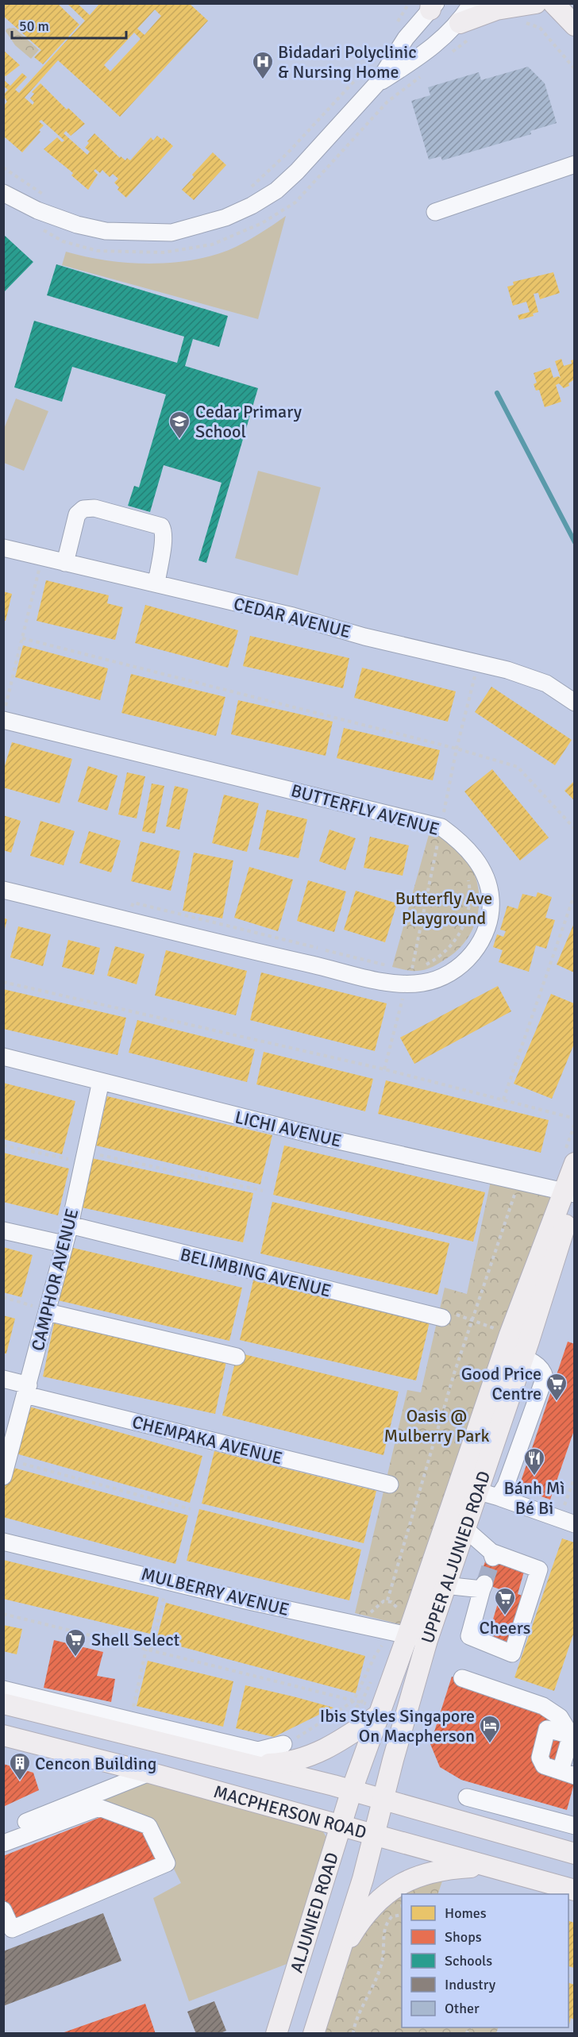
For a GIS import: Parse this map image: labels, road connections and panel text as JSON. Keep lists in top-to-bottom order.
{
  "streets": {
    "main road": ["UPPER ALJUNIED ROAD", "MACPHERSON ROAD", "ALJUNIED ROAD"],
    "street": [
      "CEDAR AVENUE",
      "BUTTERFLY AVENUE",
      "LICHI AVENUE",
      "BELIMBING AVENUE",
      "CAMPHOR AVENUE",
      "CHEMPAKA AVENUE",
      "MULBERRY AVENUE"
    ]
  },
  "crossings": [
    ["LICHI AVENUE", "CAMPHOR AVENUE"],
    ["LICHI AVENUE", "UPPER ALJUNIED ROAD"],
    ["BELIMBING AVENUE", "CAMPHOR AVENUE"],
    ["CAMPHOR AVENUE", "CHEMPAKA AVENUE"],
    ["UPPER ALJUNIED ROAD", "MULBERRY AVENUE"],
    ["UPPER ALJUNIED ROAD", "MACPHERSON ROAD"],
    ["UPPER ALJUNIED ROAD", "ALJUNIED ROAD"],
    ["MACPHERSON ROAD", "ALJUNIED ROAD"]
  ],
  "parks": ["Butterfly Ave Playground", "Oasis @ Mulberry Park"],
  "places": {
    "hospital": ["Bidadari Polyclinic & Nursing Home"],
    "school or university": ["Cedar Primary School"],
    "supermarket": ["Good Price Centre", "Cheers", "Shell Select"],
    "restaurant": ["Bánh Mì Bé Bi"],
    "hotel": ["Ibis Styles Singapore On Macpherson"],
    "building": ["Cencon Building"]
  },
  "legend": [
    "Homes",
    "Shops",
    "Schools",
    "Industry",
    "Other"
  ],
  "scale_bar": "50 m"
}
